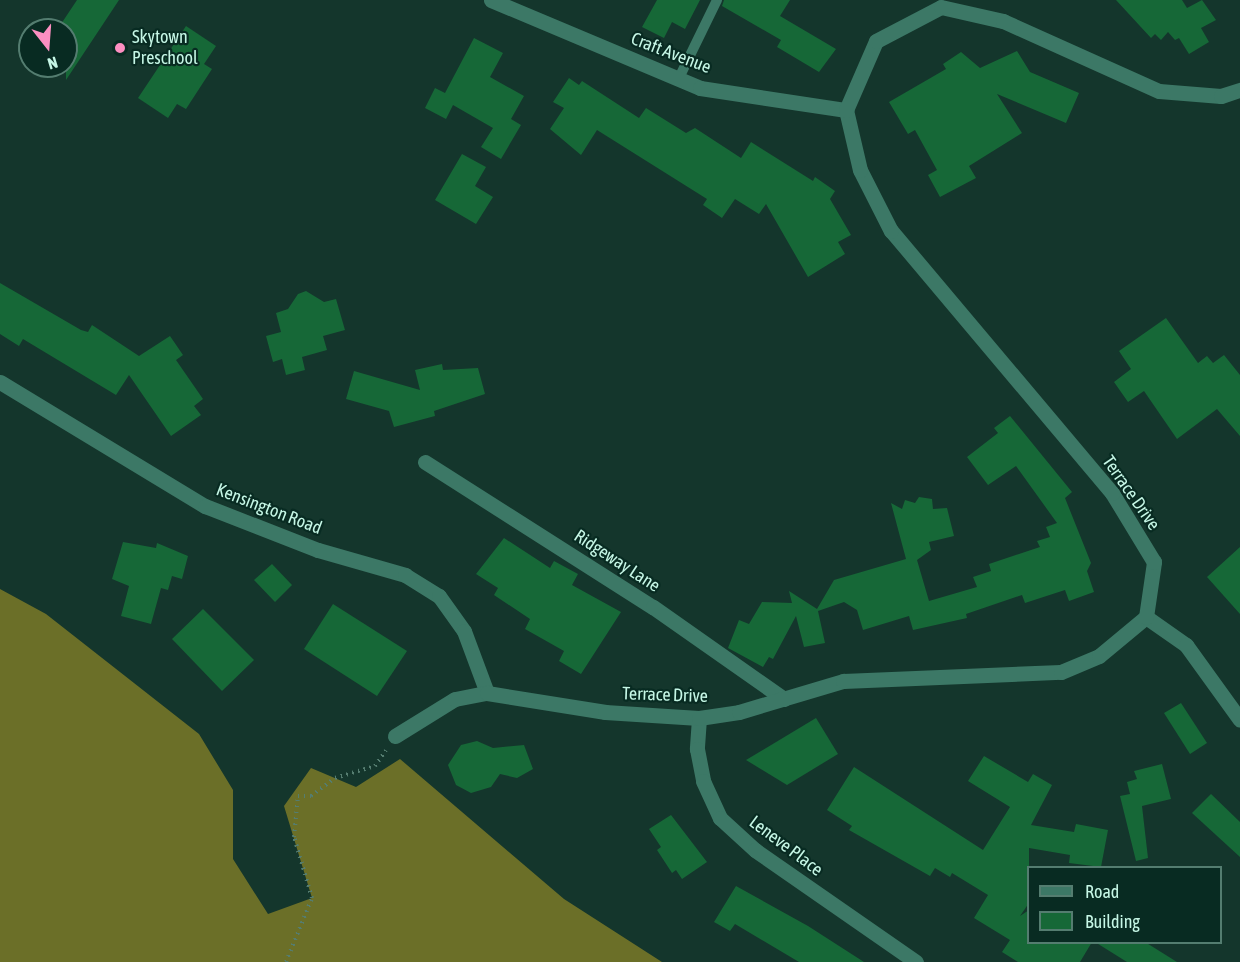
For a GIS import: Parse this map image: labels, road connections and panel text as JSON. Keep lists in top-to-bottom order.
{
  "streets": {
    "street": [
      "Craft Avenue",
      "Terrace Drive",
      "Kensington Road",
      "Ridgeway Lane",
      "Leneve Place"
    ]
  },
  "crossings": [
    ["Craft Avenue", "Terrace Drive"],
    ["Terrace Drive", "Kensington Road"],
    ["Terrace Drive", "Ridgeway Lane"],
    ["Terrace Drive", "Leneve Place"]
  ],
  "places": ["Skytown Preschool"],
  "legend": ["Road", "Building"],
  "north": "bottom"
}
